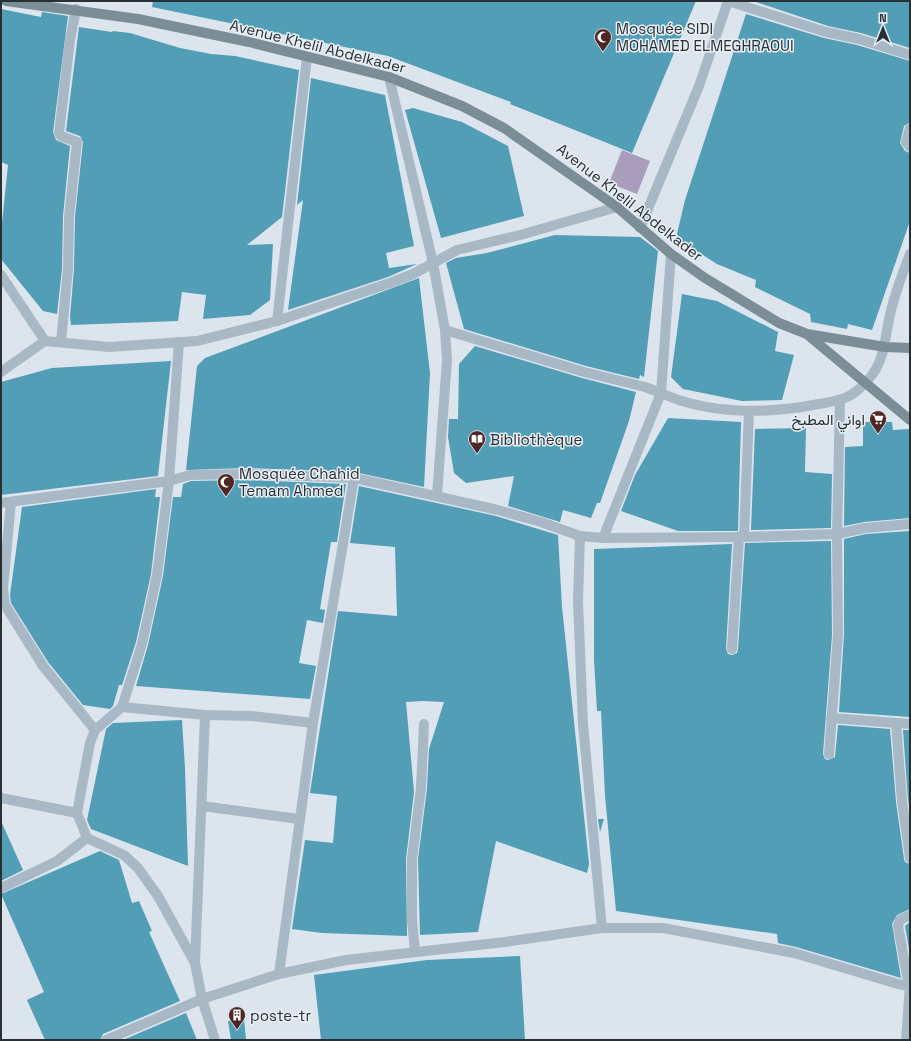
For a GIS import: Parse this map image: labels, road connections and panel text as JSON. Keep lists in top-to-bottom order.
{
  "streets": {
    "street": ["Avenue Khelil Abdelkader"]
  },
  "places": {
    "mosque": ["Mosquée SIDI MOHAMED ELMEGHRAOUI", "Mosquée Chahid Temam Ahmed"],
    "supermarket": ["اواني المطبخ"],
    "library": ["Bibliothèque"],
    "building": ["poste-tr"]
  },
  "north": "top"
}
